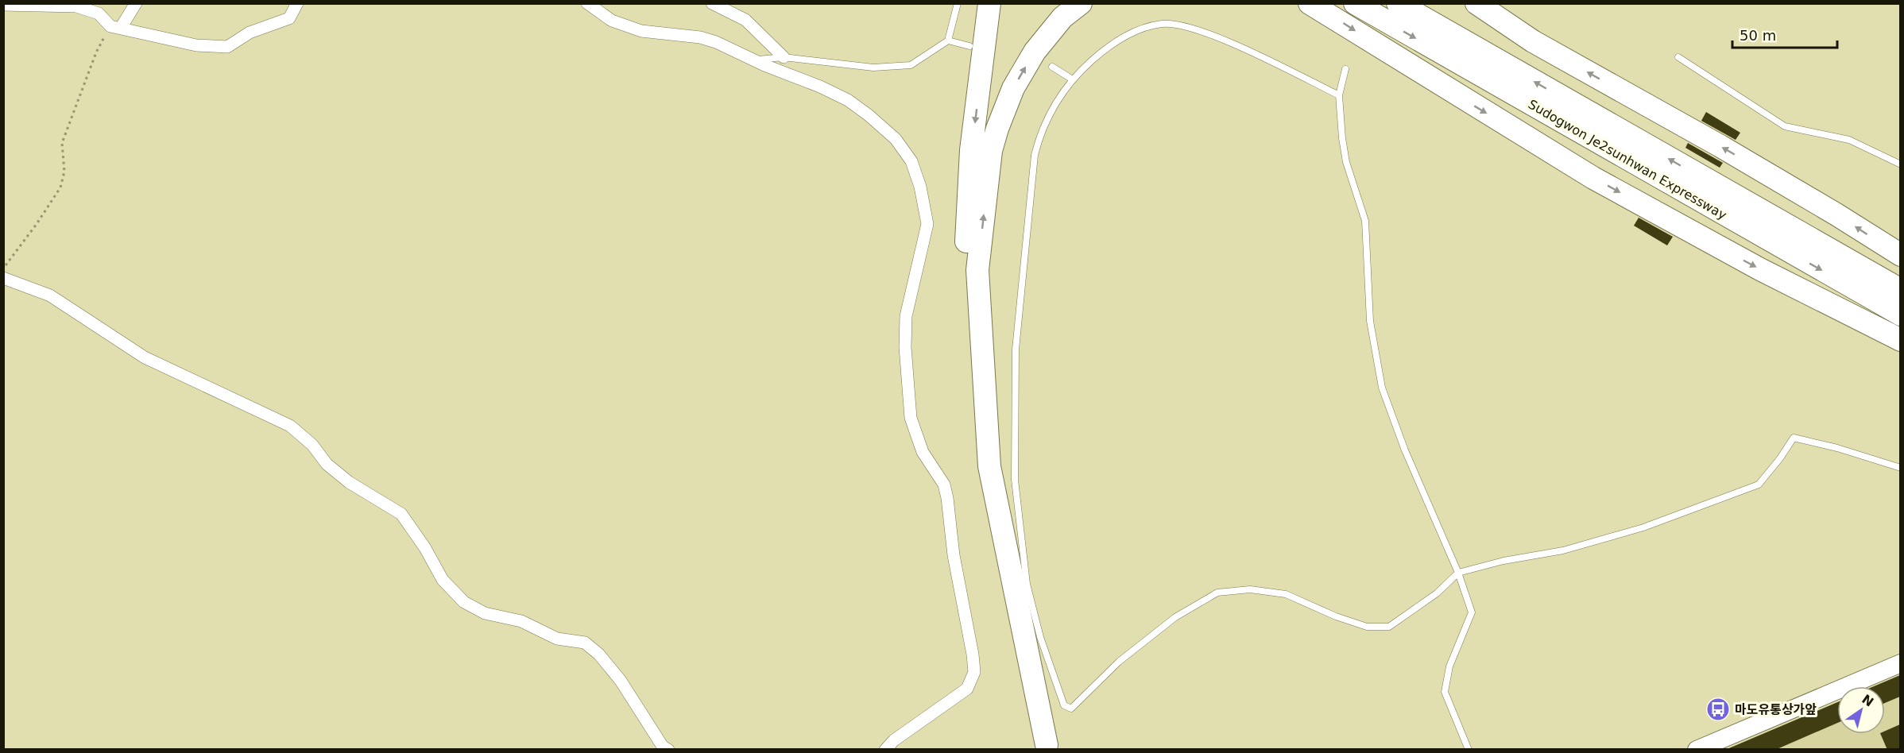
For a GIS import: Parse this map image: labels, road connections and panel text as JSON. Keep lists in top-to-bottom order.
{
  "streets": {
    "highway": ["Sudogwon Je2sunhwan Expressway"]
  },
  "places": {
    "bus stop": ["마도유통상가앞"]
  },
  "scale_bar": "50 m",
  "north": "top right"
}
